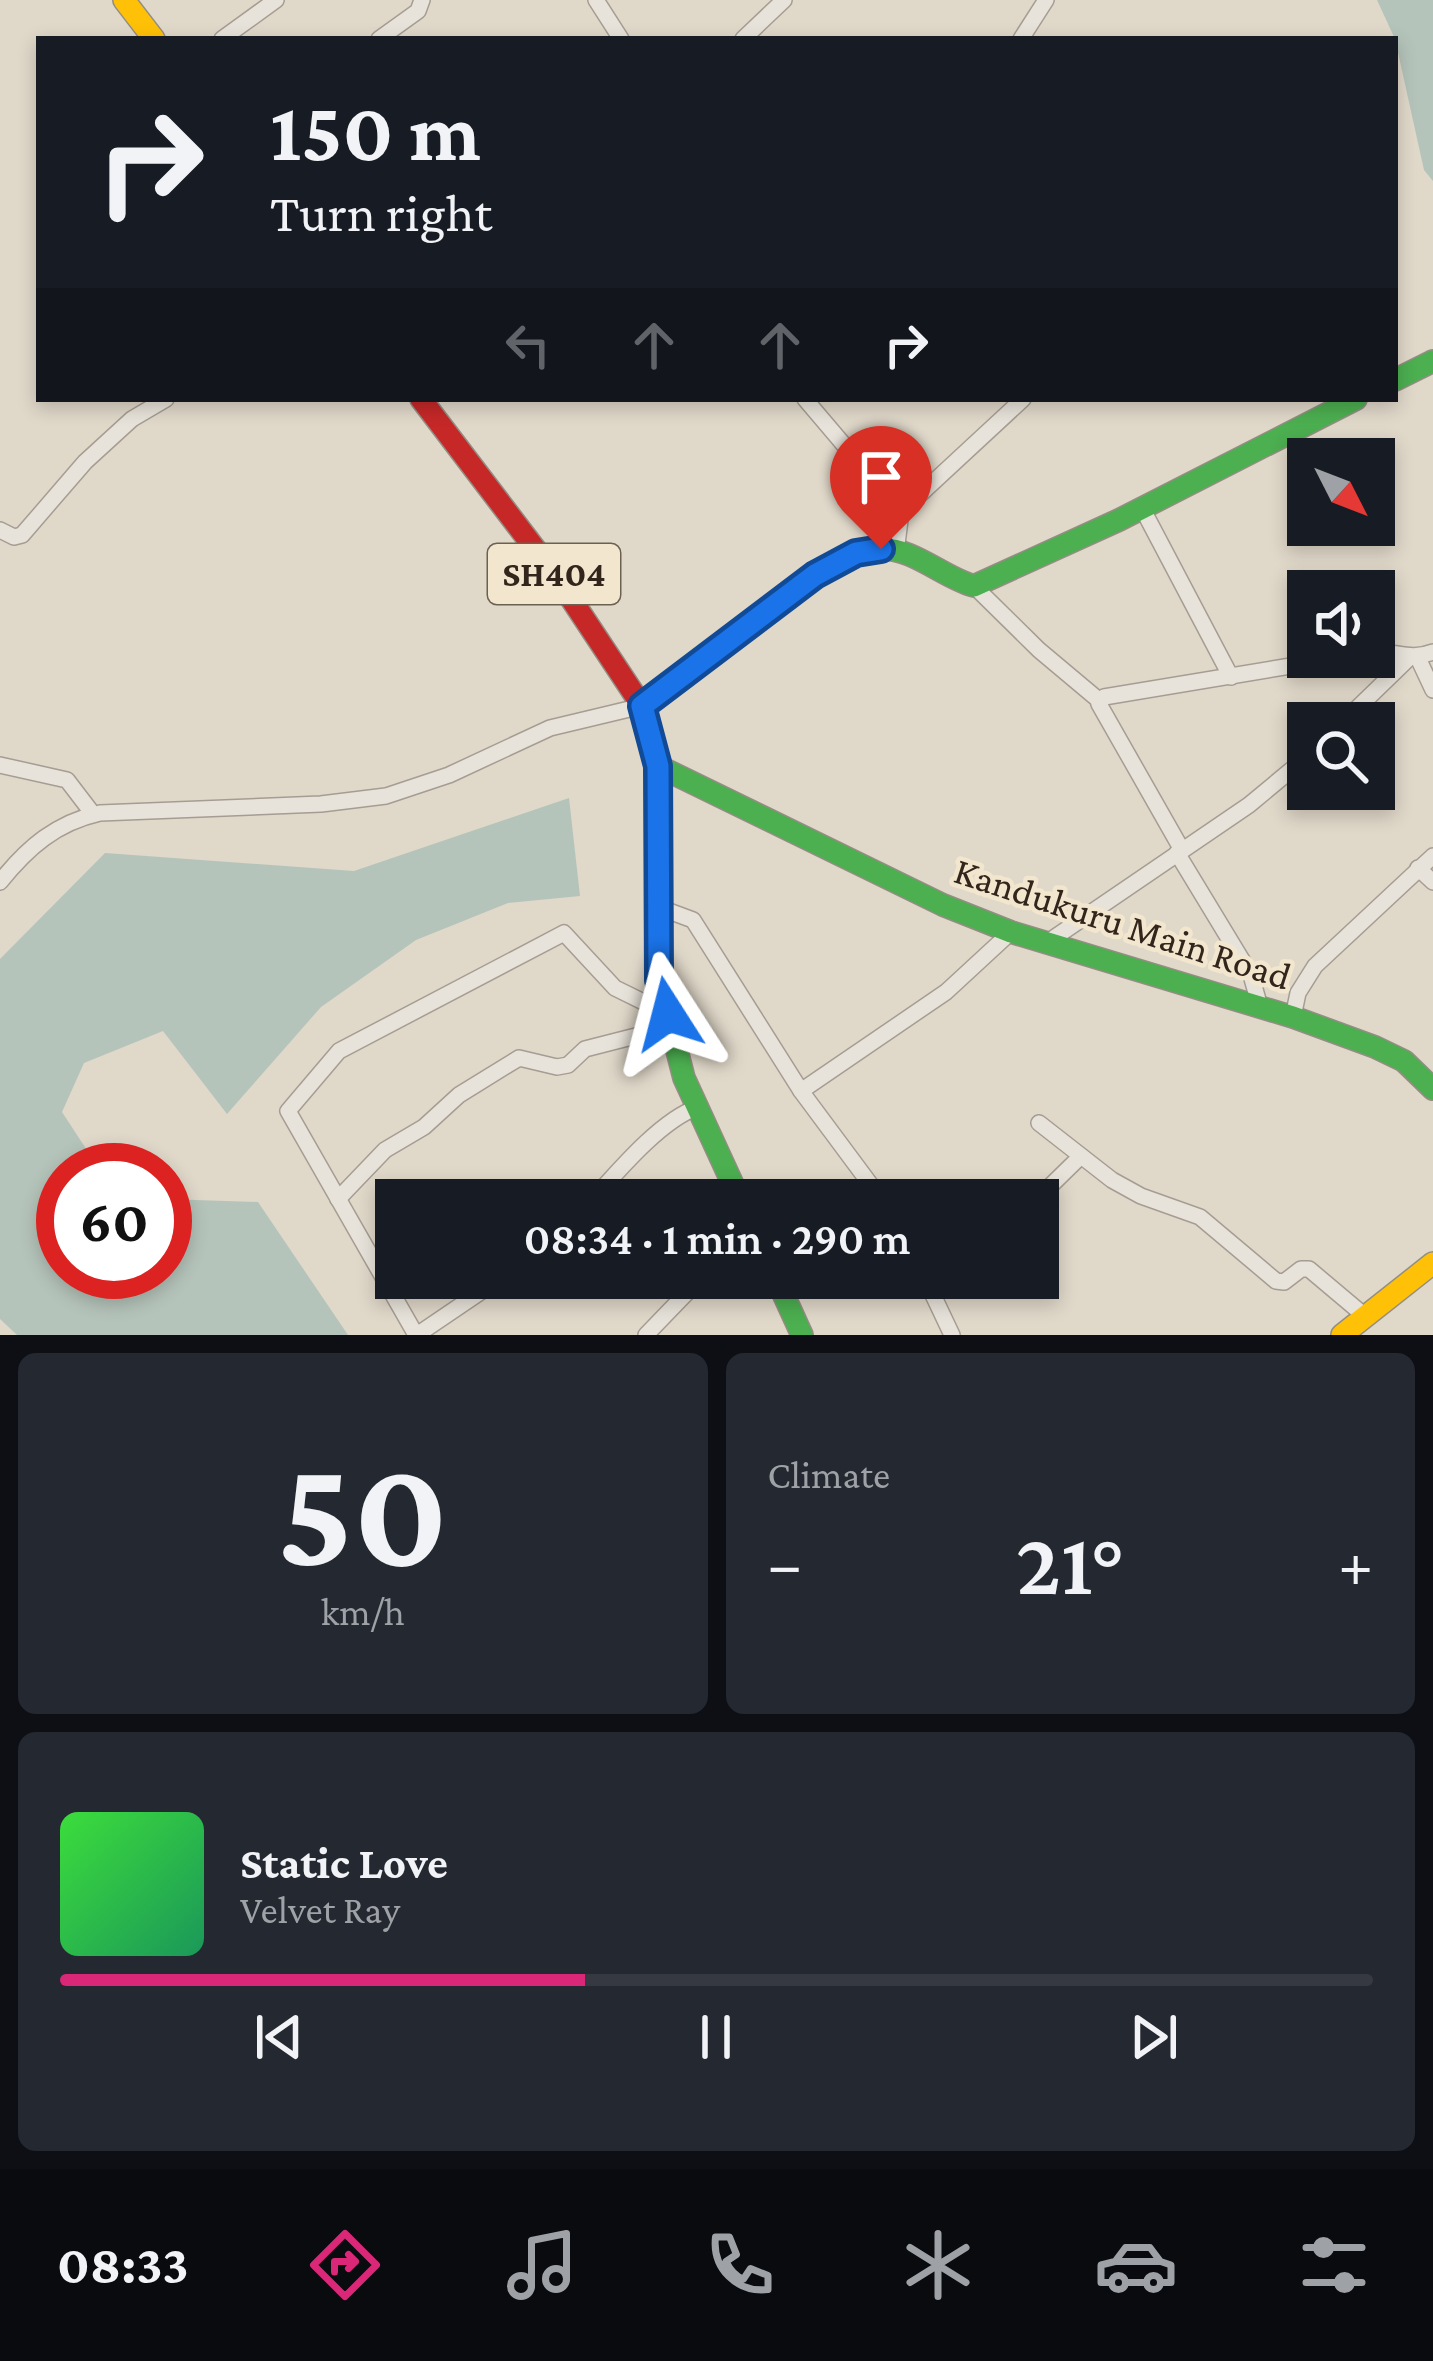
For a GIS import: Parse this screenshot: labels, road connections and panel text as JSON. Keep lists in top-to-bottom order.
{
  "streets": {
    "street": ["SH404", "Kandukuru Main Road"]
  },
  "crossings": [
    ["SH404", "Kandukuru Main Road"]
  ],
  "north": "bottom right",
  "page": {
    "turn": ["150 m", "Turn right"],
    "limit": "60",
    "trip": "08:34 · 1 min · 290 m",
    "tile": [
      ["50", "km/h"],
      "Climate"
    ],
    "heat": ["−", "21°", "+"],
    "song": ["Static Love", "Velvet Ray"],
    "tabs": "08:33"
  }
}
